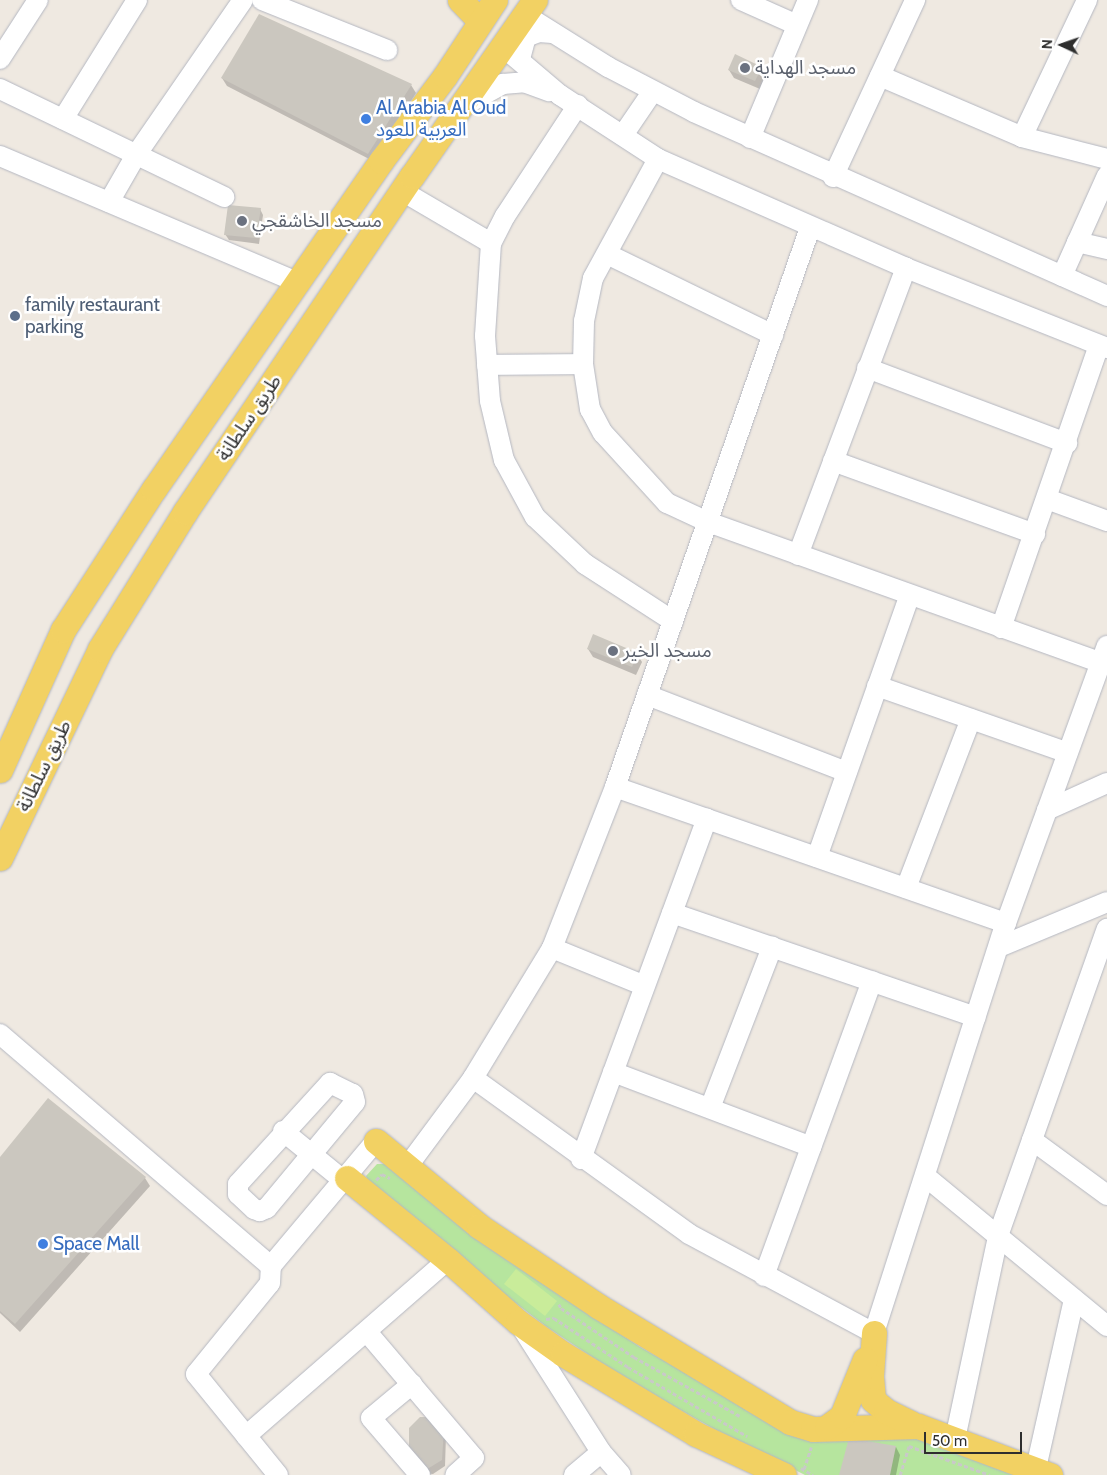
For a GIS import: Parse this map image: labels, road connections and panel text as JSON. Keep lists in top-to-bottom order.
{
  "streets": {
    "main road": ["طريق سلطانة"]
  },
  "places": [
    "مسجد الهداية",
    "Al Arabia Al Oud العربية للعود",
    "مسجد الخاشقجي",
    "family restaurant parking",
    "مسجد الخير",
    "Space Mall"
  ],
  "scale_bar": "50 m",
  "north": "left"
}
